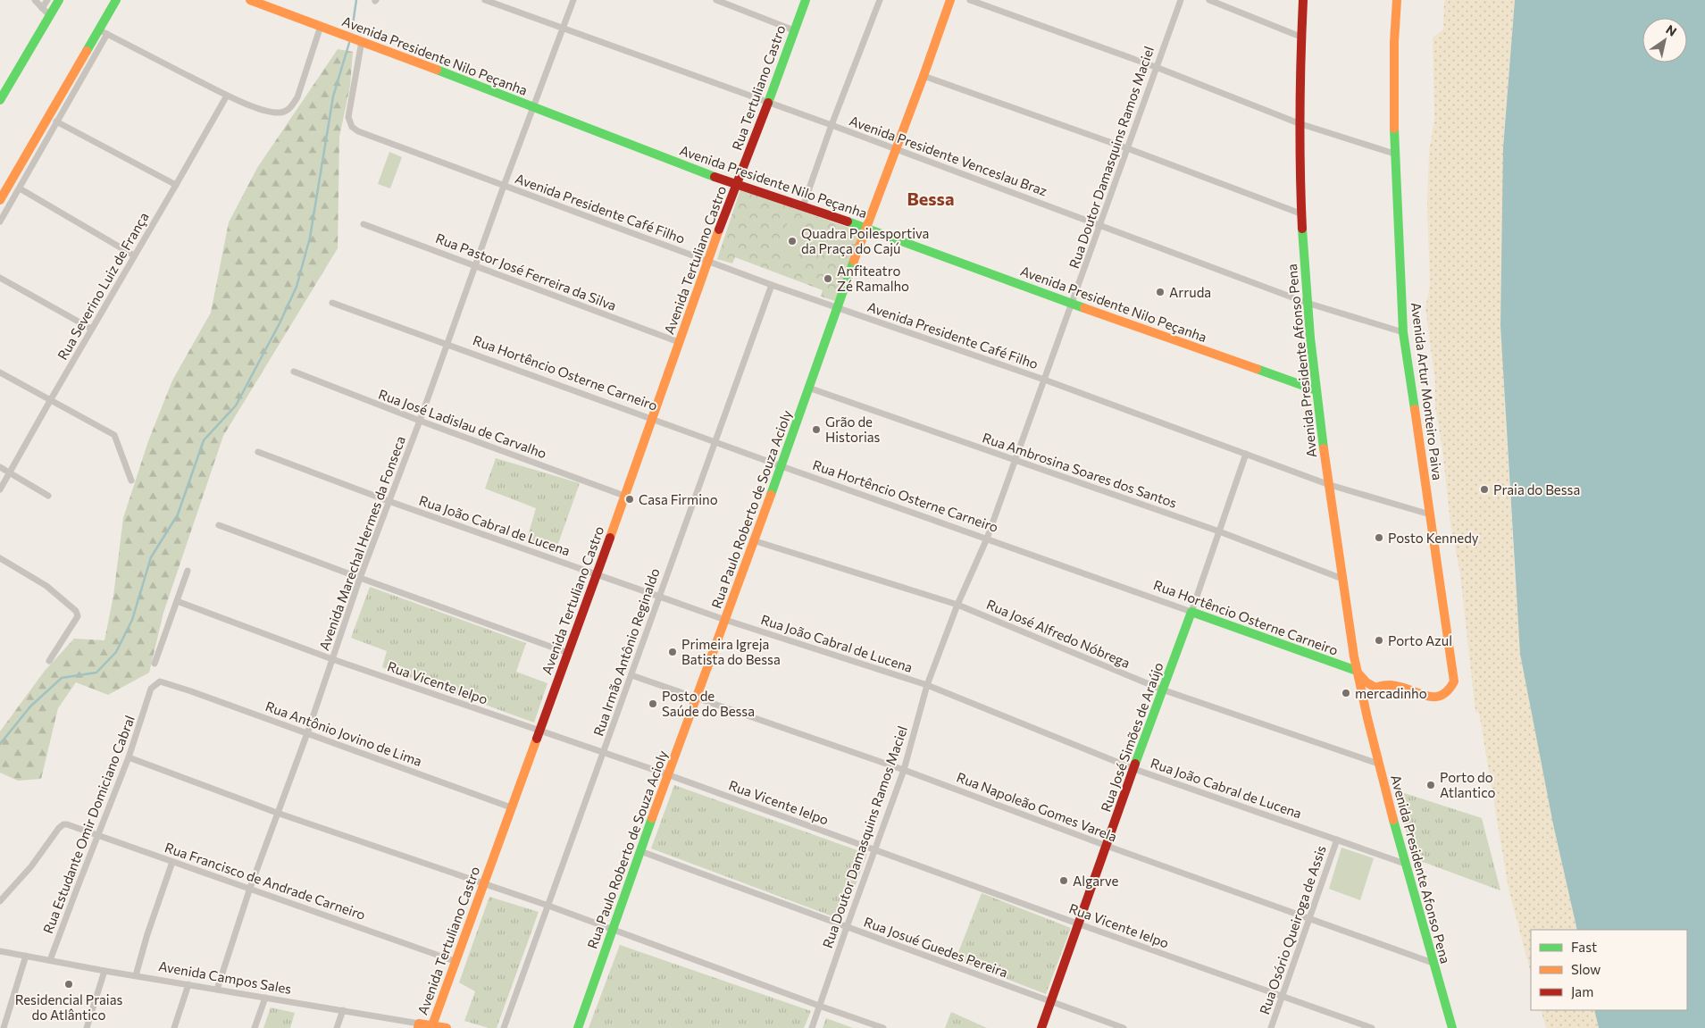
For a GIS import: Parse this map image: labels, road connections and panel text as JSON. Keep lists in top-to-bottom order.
{
  "streets": {
    "main road": [
      "Avenida Presidente Nilo Peçanha",
      "Rua Tertuliano Castro",
      "Avenida Tertuliano Castro",
      "Avenida Presidente Afonso Pena",
      "Rua Hortêncio Osterne Carneiro",
      "Avenida Artur Monteiro Paiva",
      "Rua Paulo Roberto de Souza Acioly",
      "Rua José Simões de Araújo",
      "Avenida Campos Sales"
    ],
    "street": [
      "Avenida Presidente Venceslau Braz",
      "Rua Doutor Damasquins Ramos Maciel",
      "Avenida Presidente Café Filho",
      "Rua Pastor José Ferreira da Silva",
      "Rua Severino Luiz de França",
      "Rua José Ladislau de Carvalho",
      "Rua Ambrosina Soares dos Santos",
      "Rua João Cabral de Lucena",
      "Avenida Marechal Hermes da Fonseca",
      "Rua José Alfredo Nóbrega",
      "Rua Irmão Antônio Reginaldo",
      "Rua Vicente Ielpo",
      "Rua Antônio Jovino de Lima",
      "Rua Napoleão Gomes Varela",
      "Rua Estudante Omir Domiciano Cabral",
      "Rua Francisco de Andrade Carneiro",
      "Rua Osório Queiroga de Assis",
      "Rua Josué Guedes Pereira"
    ]
  },
  "crossings": [
    ["Avenida Presidente Nilo Peçanha", "Rua Tertuliano Castro"],
    ["Avenida Presidente Nilo Peçanha", "Rua Doutor Damasquins Ramos Maciel"],
    ["Avenida Presidente Nilo Peçanha", "Avenida Presidente Café Filho"],
    ["Avenida Presidente Nilo Peçanha", "Avenida Tertuliano Castro"],
    ["Avenida Presidente Nilo Peçanha", "Avenida Presidente Afonso Pena"],
    ["Avenida Presidente Nilo Peçanha", "Rua Paulo Roberto de Souza Acioly"],
    ["Avenida Presidente Nilo Peçanha", "Avenida Marechal Hermes da Fonseca"],
    ["Rua Tertuliano Castro", "Avenida Presidente Venceslau Braz"],
    ["Rua Tertuliano Castro", "Avenida Tertuliano Castro"],
    ["Avenida Presidente Venceslau Braz", "Rua Doutor Damasquins Ramos Maciel"],
    ["Avenida Presidente Venceslau Braz", "Avenida Presidente Afonso Pena"],
    ["Avenida Presidente Venceslau Braz", "Avenida Artur Monteiro Paiva"],
    ["Avenida Presidente Venceslau Braz", "Rua Paulo Roberto de Souza Acioly"],
    ["Avenida Presidente Venceslau Braz", "Avenida Marechal Hermes da Fonseca"],
    ["Rua Doutor Damasquins Ramos Maciel", "Avenida Presidente Café Filho"],
    ["Rua Doutor Damasquins Ramos Maciel", "Rua Hortêncio Osterne Carneiro"],
    ["Rua Doutor Damasquins Ramos Maciel", "Rua Ambrosina Soares dos Santos"],
    ["Rua Doutor Damasquins Ramos Maciel", "Rua João Cabral de Lucena"],
    ["Rua Doutor Damasquins Ramos Maciel", "Rua José Alfredo Nóbrega"],
    ["Rua Doutor Damasquins Ramos Maciel", "Rua Vicente Ielpo"],
    ["Rua Doutor Damasquins Ramos Maciel", "Rua Napoleão Gomes Varela"],
    ["Rua Doutor Damasquins Ramos Maciel", "Rua Josué Guedes Pereira"],
    ["Avenida Presidente Café Filho", "Avenida Tertuliano Castro"],
    ["Avenida Presidente Café Filho", "Avenida Presidente Afonso Pena"],
    ["Avenida Presidente Café Filho", "Avenida Artur Monteiro Paiva"],
    ["Avenida Presidente Café Filho", "Rua Paulo Roberto de Souza Acioly"],
    ["Avenida Presidente Café Filho", "Avenida Marechal Hermes da Fonseca"],
    ["Avenida Presidente Café Filho", "Rua Irmão Antônio Reginaldo"],
    ["Avenida Presidente Café Filho", "Rua José Simões de Araújo"],
    ["Avenida Tertuliano Castro", "Rua Pastor José Ferreira da Silva"],
    ["Avenida Tertuliano Castro", "Rua Hortêncio Osterne Carneiro"],
    ["Avenida Tertuliano Castro", "Rua José Ladislau de Carvalho"],
    ["Avenida Tertuliano Castro", "Rua João Cabral de Lucena"],
    ["Avenida Tertuliano Castro", "Rua Vicente Ielpo"],
    ["Avenida Tertuliano Castro", "Rua Antônio Jovino de Lima"],
    ["Avenida Tertuliano Castro", "Rua Francisco de Andrade Carneiro"],
    ["Avenida Tertuliano Castro", "Avenida Campos Sales"],
    ["Rua Pastor José Ferreira da Silva", "Avenida Marechal Hermes da Fonseca"],
    ["Avenida Presidente Afonso Pena", "Rua Hortêncio Osterne Carneiro"],
    ["Avenida Presidente Afonso Pena", "Avenida Artur Monteiro Paiva"],
    ["Avenida Presidente Afonso Pena", "Rua Ambrosina Soares dos Santos"],
    ["Avenida Presidente Afonso Pena", "Rua João Cabral de Lucena"],
    ["Avenida Presidente Afonso Pena", "Rua José Alfredo Nóbrega"],
    ["Avenida Presidente Afonso Pena", "Rua Napoleão Gomes Varela"],
    ["Rua Hortêncio Osterne Carneiro", "Avenida Artur Monteiro Paiva"],
    ["Rua Hortêncio Osterne Carneiro", "Rua Paulo Roberto de Souza Acioly"],
    ["Rua Hortêncio Osterne Carneiro", "Avenida Marechal Hermes da Fonseca"],
    ["Rua Hortêncio Osterne Carneiro", "Rua Irmão Antônio Reginaldo"],
    ["Rua Hortêncio Osterne Carneiro", "Rua José Simões de Araújo"],
    ["Rua José Ladislau de Carvalho", "Avenida Marechal Hermes da Fonseca"],
    ["Rua Ambrosina Soares dos Santos", "Rua Paulo Roberto de Souza Acioly"],
    ["Rua Ambrosina Soares dos Santos", "Rua José Simões de Araújo"],
    ["Rua Paulo Roberto de Souza Acioly", "Rua João Cabral de Lucena"],
    ["Rua Paulo Roberto de Souza Acioly", "Rua José Alfredo Nóbrega"],
    ["Rua Paulo Roberto de Souza Acioly", "Rua Vicente Ielpo"],
    ["Rua Paulo Roberto de Souza Acioly", "Rua Napoleão Gomes Varela"],
    ["Rua Paulo Roberto de Souza Acioly", "Rua Josué Guedes Pereira"],
    ["Rua João Cabral de Lucena", "Avenida Marechal Hermes da Fonseca"],
    ["Rua João Cabral de Lucena", "Rua Irmão Antônio Reginaldo"],
    ["Rua João Cabral de Lucena", "Rua José Simões de Araújo"],
    ["Rua João Cabral de Lucena", "Rua Osório Queiroga de Assis"],
    ["Avenida Marechal Hermes da Fonseca", "Rua Vicente Ielpo"],
    ["Avenida Marechal Hermes da Fonseca", "Rua Antônio Jovino de Lima"],
    ["Avenida Marechal Hermes da Fonseca", "Rua Francisco de Andrade Carneiro"],
    ["Avenida Marechal Hermes da Fonseca", "Avenida Campos Sales"],
    ["Rua José Alfredo Nóbrega", "Rua José Simões de Araújo"],
    ["Rua Irmão Antônio Reginaldo", "Rua Vicente Ielpo"],
    ["Rua Irmão Antônio Reginaldo", "Rua Napoleão Gomes Varela"],
    ["Rua Vicente Ielpo", "Rua José Simões de Araújo"],
    ["Rua Vicente Ielpo", "Rua Osório Queiroga de Assis"],
    ["Rua Antônio Jovino de Lima", "Rua Estudante Omir Domiciano Cabral"],
    ["Rua José Simões de Araújo", "Rua Napoleão Gomes Varela"],
    ["Rua José Simões de Araújo", "Rua Josué Guedes Pereira"],
    ["Rua Napoleão Gomes Varela", "Rua Osório Queiroga de Assis"],
    ["Rua Estudante Omir Domiciano Cabral", "Rua Francisco de Andrade Carneiro"],
    ["Rua Estudante Omir Domiciano Cabral", "Avenida Campos Sales"]
  ],
  "districts": ["Bessa"],
  "places": [
    "Quadra Poilesportiva da Praça do Cajú",
    "Anfiteatro Zé Ramalho",
    "Arruda",
    "Grão de Historias",
    "Praia do Bessa",
    "Casa Firmino",
    "Posto Kennedy",
    "Porto Azul",
    "Primeira Igreja Batista do Bessa",
    "mercadinho",
    "Posto de Saúde do Bessa",
    "Porto do Atlantico",
    "Algarve",
    "Residencial Praias do Atlântico"
  ],
  "legend": ["Fast", "Slow", "Jam"],
  "north": "top right"
}
